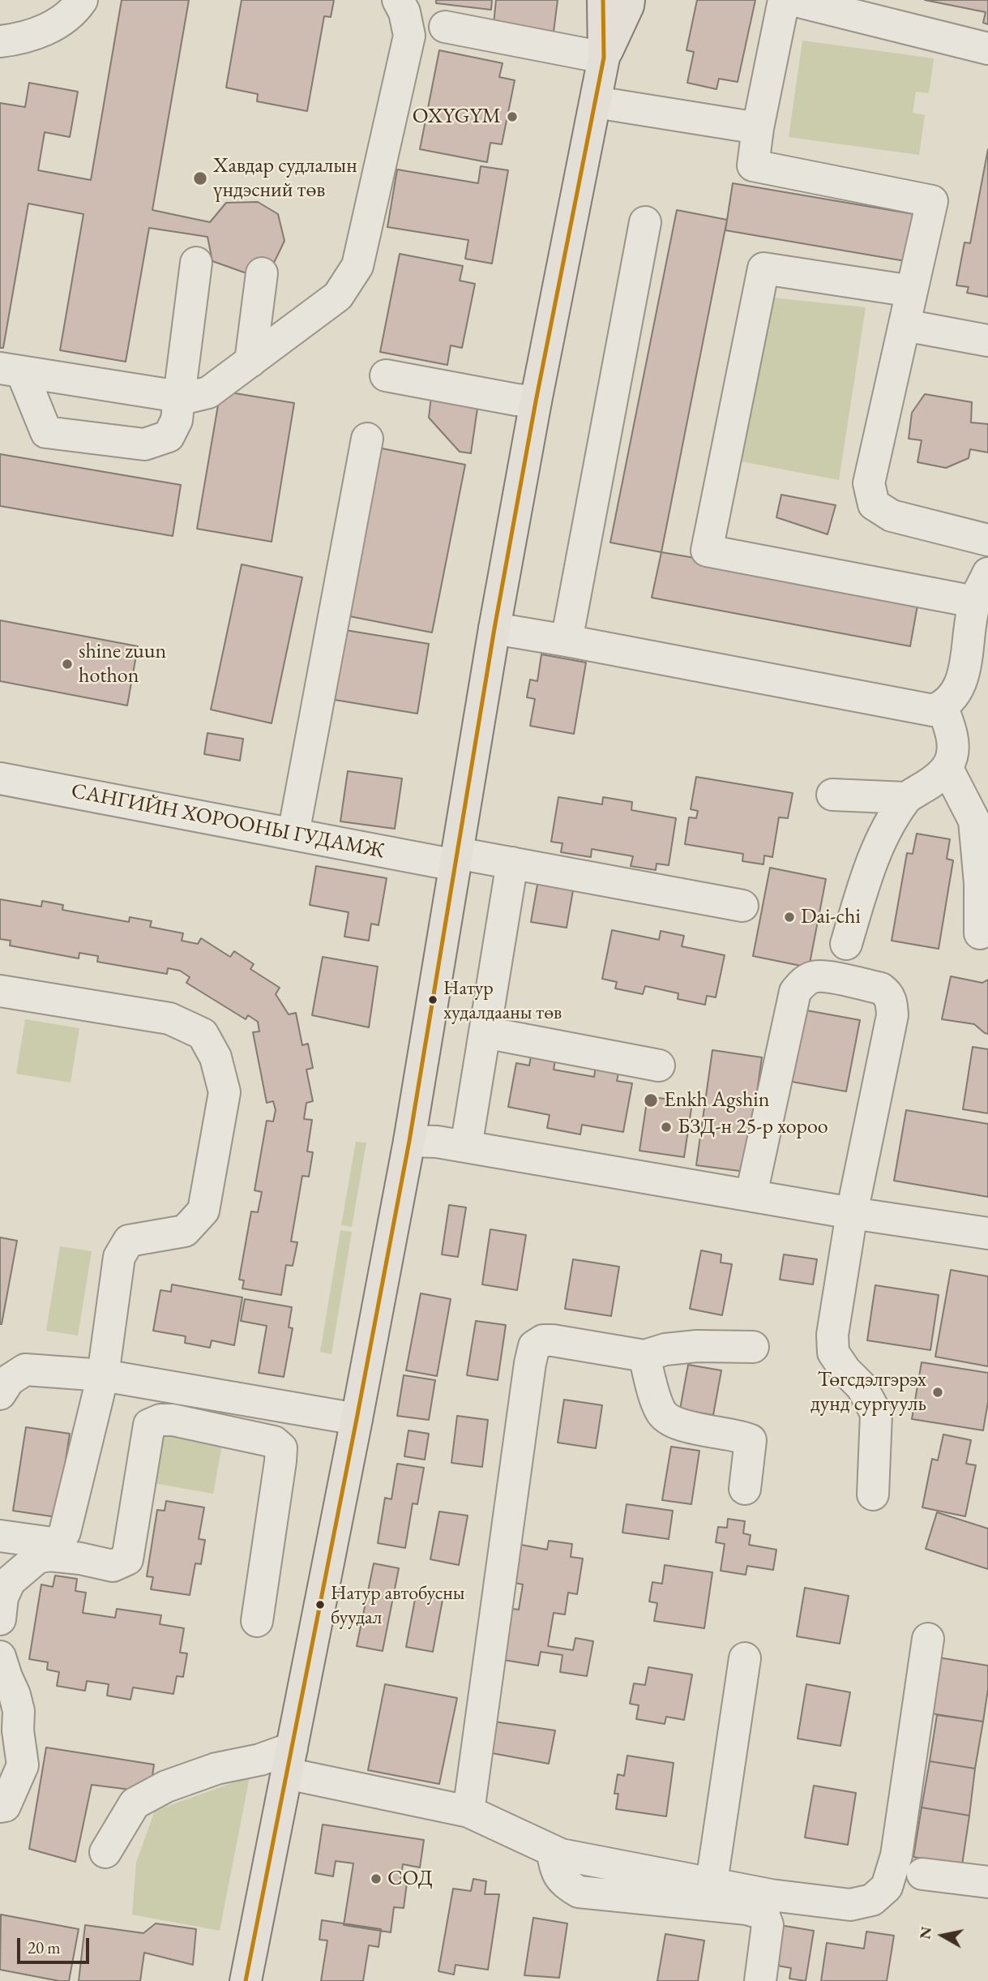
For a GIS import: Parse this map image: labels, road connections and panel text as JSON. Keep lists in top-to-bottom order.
{
  "streets": {
    "street": ["САНГИЙН ХОРООНЫ ГУДАМЖ"]
  },
  "places": [
    "OXYGYM",
    "Хавдар судлалын үндэсний төв",
    "shine zuun hothon",
    "Dai-chi",
    "Натур худалдааны төв",
    "Enkh Agshin",
    "БЗД-н 25-р хороо",
    "Төгсдэлгэрэх дунд сургууль",
    "Натур автобусны буудал",
    "СОД"
  ],
  "scale_bar": "20 m",
  "north": "left"
}
